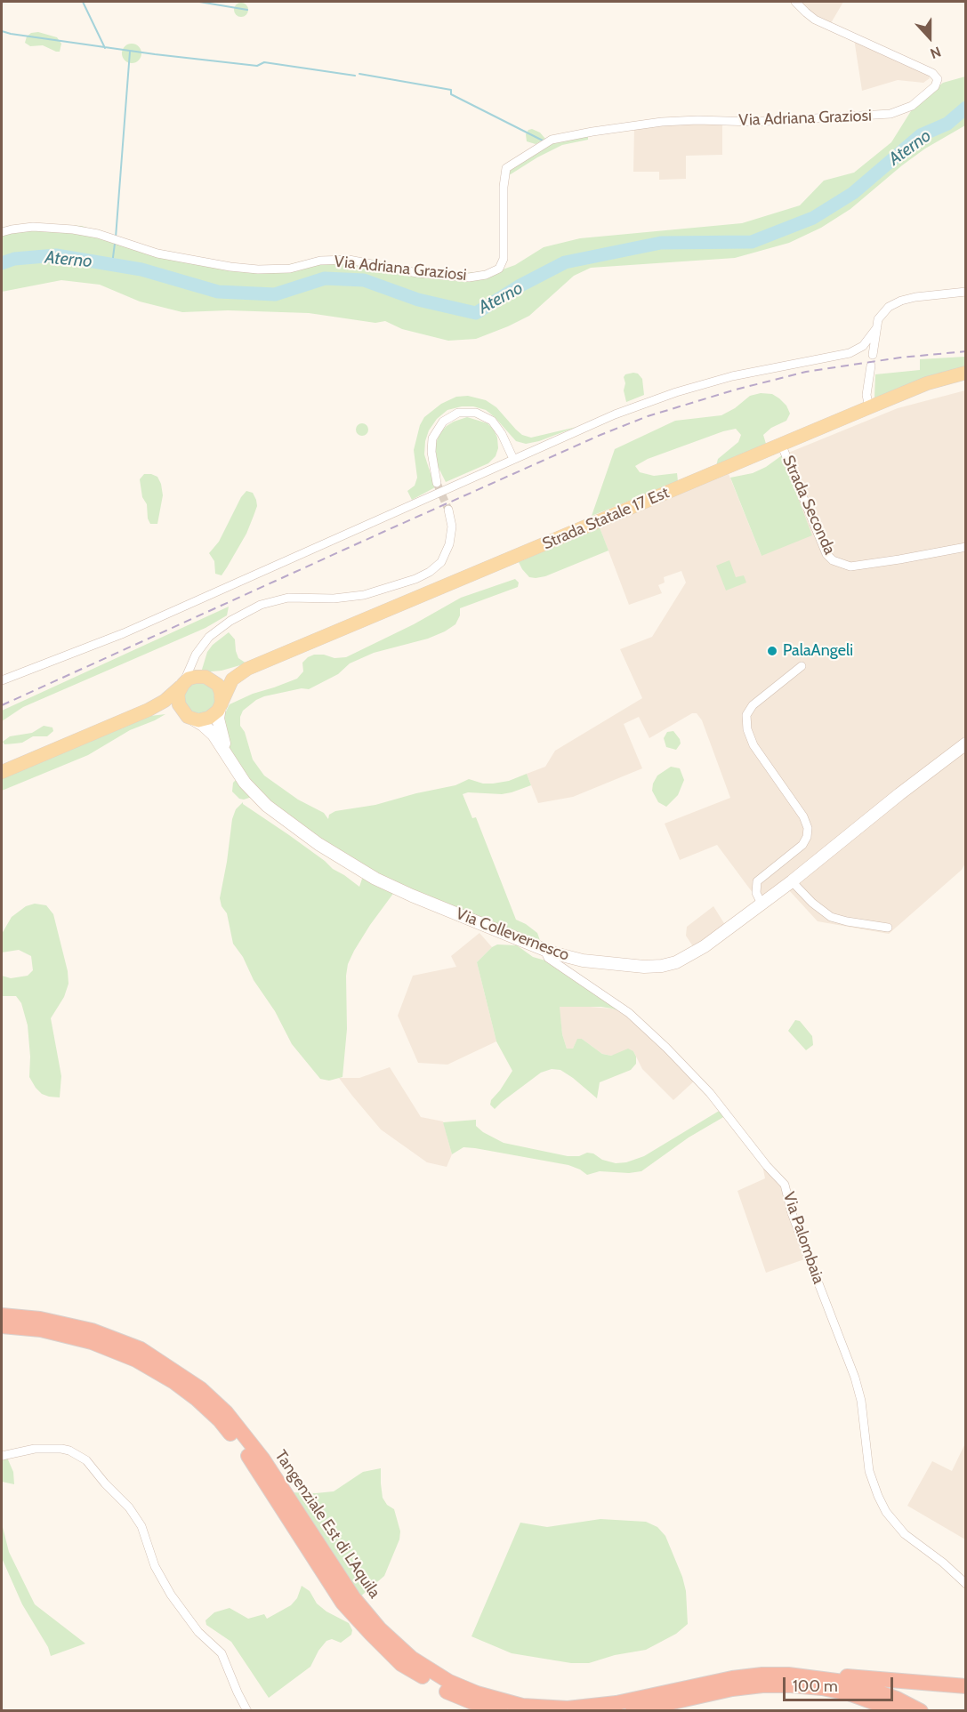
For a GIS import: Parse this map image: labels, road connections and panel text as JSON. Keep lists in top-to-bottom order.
{
  "streets": {
    "highway": ["Tangenziale Est di L'Aquila"],
    "main road": ["Strada Statale 17 Est"],
    "street": [
      "Via Adriana Graziosi",
      "Strada Seconda",
      "Via Collevernesco",
      "Via Palombaia"
    ]
  },
  "crossings": [
    ["Strada Seconda", "Strada Statale 17 Est"],
    ["Strada Statale 17 Est", "Via Collevernesco"],
    ["Via Collevernesco", "Via Palombaia"]
  ],
  "water": ["Aterno"],
  "places": ["PalaAngeli"],
  "scale_bar": "100 m",
  "north": "bottom"
}
